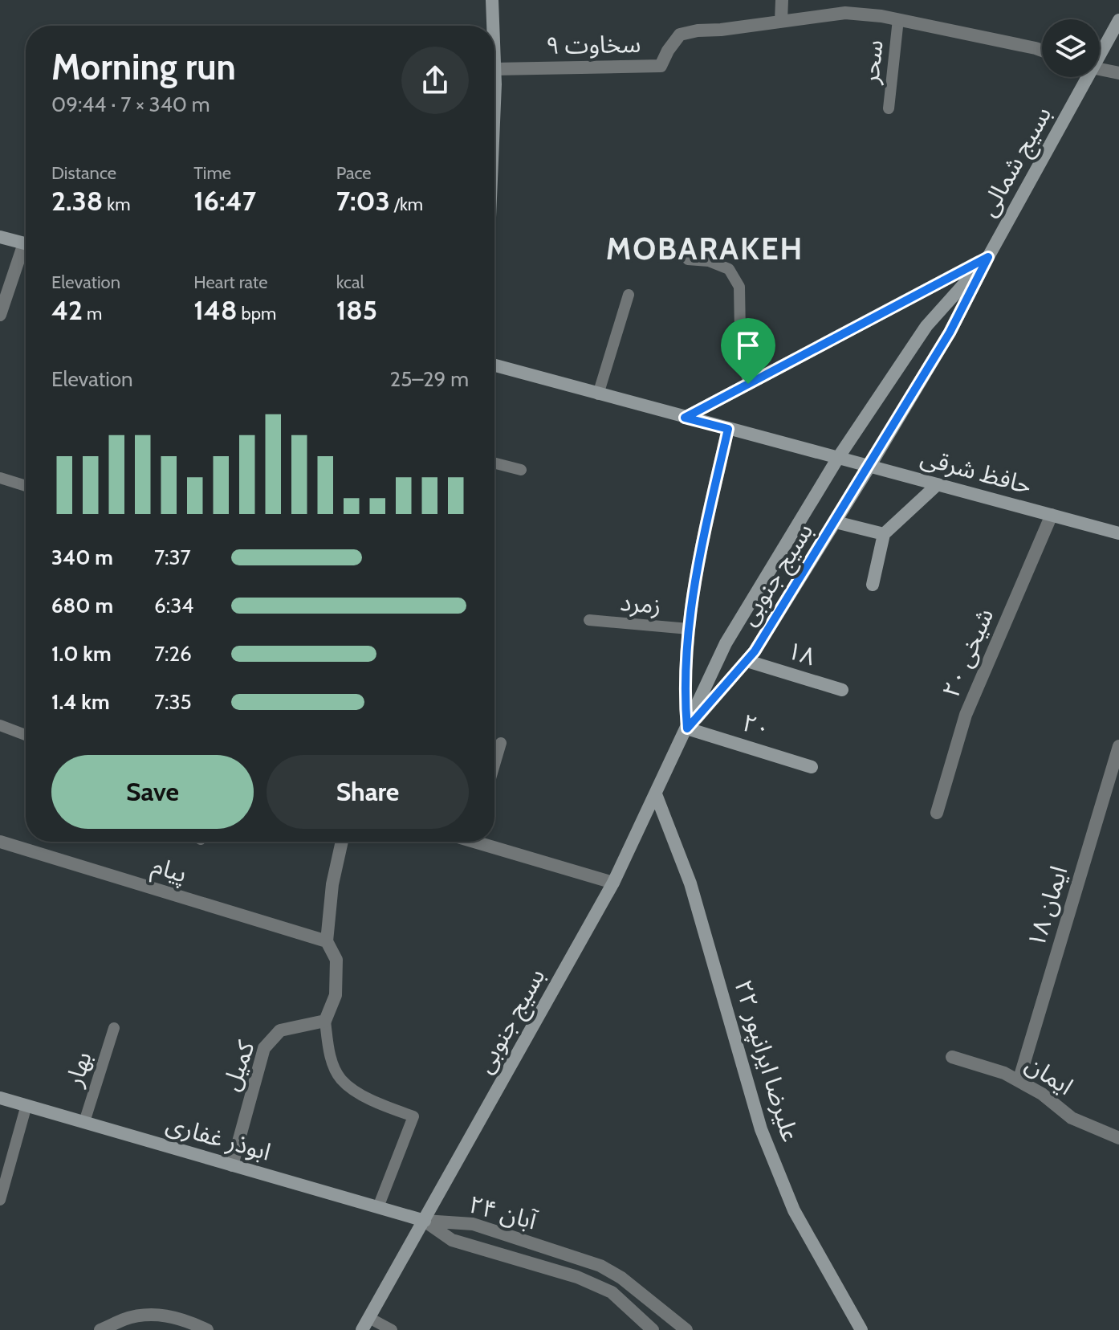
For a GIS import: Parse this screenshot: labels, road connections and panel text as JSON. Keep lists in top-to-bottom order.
{
  "streets": {
    "main road": [
      "بسیج شمالی",
      "حافظ شرقی",
      "بسیج جنوبی",
      "۱۸",
      "۲۰",
      "علیرضا ایرانپور ۲۲",
      "ابوذر غفاری"
    ],
    "street": [
      "سخاوت ۹",
      "شیخی ۲۰",
      "پیام",
      "ایمان ۱۸",
      "کمیل",
      "ایمان",
      "آبان ۲۴"
    ],
    "lane": ["سحر", "زمرد", "بهار"]
  },
  "crossings": [
    ["سخاوت ۹", "سحر"],
    ["بسیج شمالی", "حافظ شرقی"],
    ["بسیج شمالی", "بسیج جنوبی"],
    ["حافظ شرقی", "بسیج جنوبی"],
    ["حافظ شرقی", "شیخی ۲۰"],
    ["بسیج جنوبی", "۱۸"],
    ["بسیج جنوبی", "۲۰"],
    ["بسیج جنوبی", "علیرضا ایرانپور ۲۲"],
    ["بسیج جنوبی", "ابوذر غفاری"],
    ["بسیج جنوبی", "آبان ۲۴"],
    ["ایمان ۱۸", "ایمان"],
    ["کمیل", "ابوذر غفاری"],
    ["بهار", "ابوذر غفاری"],
    ["ابوذر غفاری", "آبان ۲۴"]
  ],
  "districts": ["MOBARAKEH"],
  "page": {
    "heading": ["Morning run", "09:44 · 7 × 340 m"],
    "stats": [
      ["Distance", "2.38 km"],
      ["Time", "16:47"],
      ["Pace", "7:03 /km"],
      ["Elevation", "42 m"],
      ["Heart rate", "148 bpm"],
      ["kcal", "185"]
    ],
    "chart": ["Elevation", "25–29 m"],
    "list": [
      {
        "name": "340 m",
        "note": "7:37"
      },
      {
        "name": "680 m",
        "note": "6:34"
      },
      {
        "name": "1.0 km",
        "note": "7:26"
      },
      {
        "name": "1.4 km",
        "note": "7:35"
      }
    ],
    "buttons": ["Save", "Share"]
  }
}
